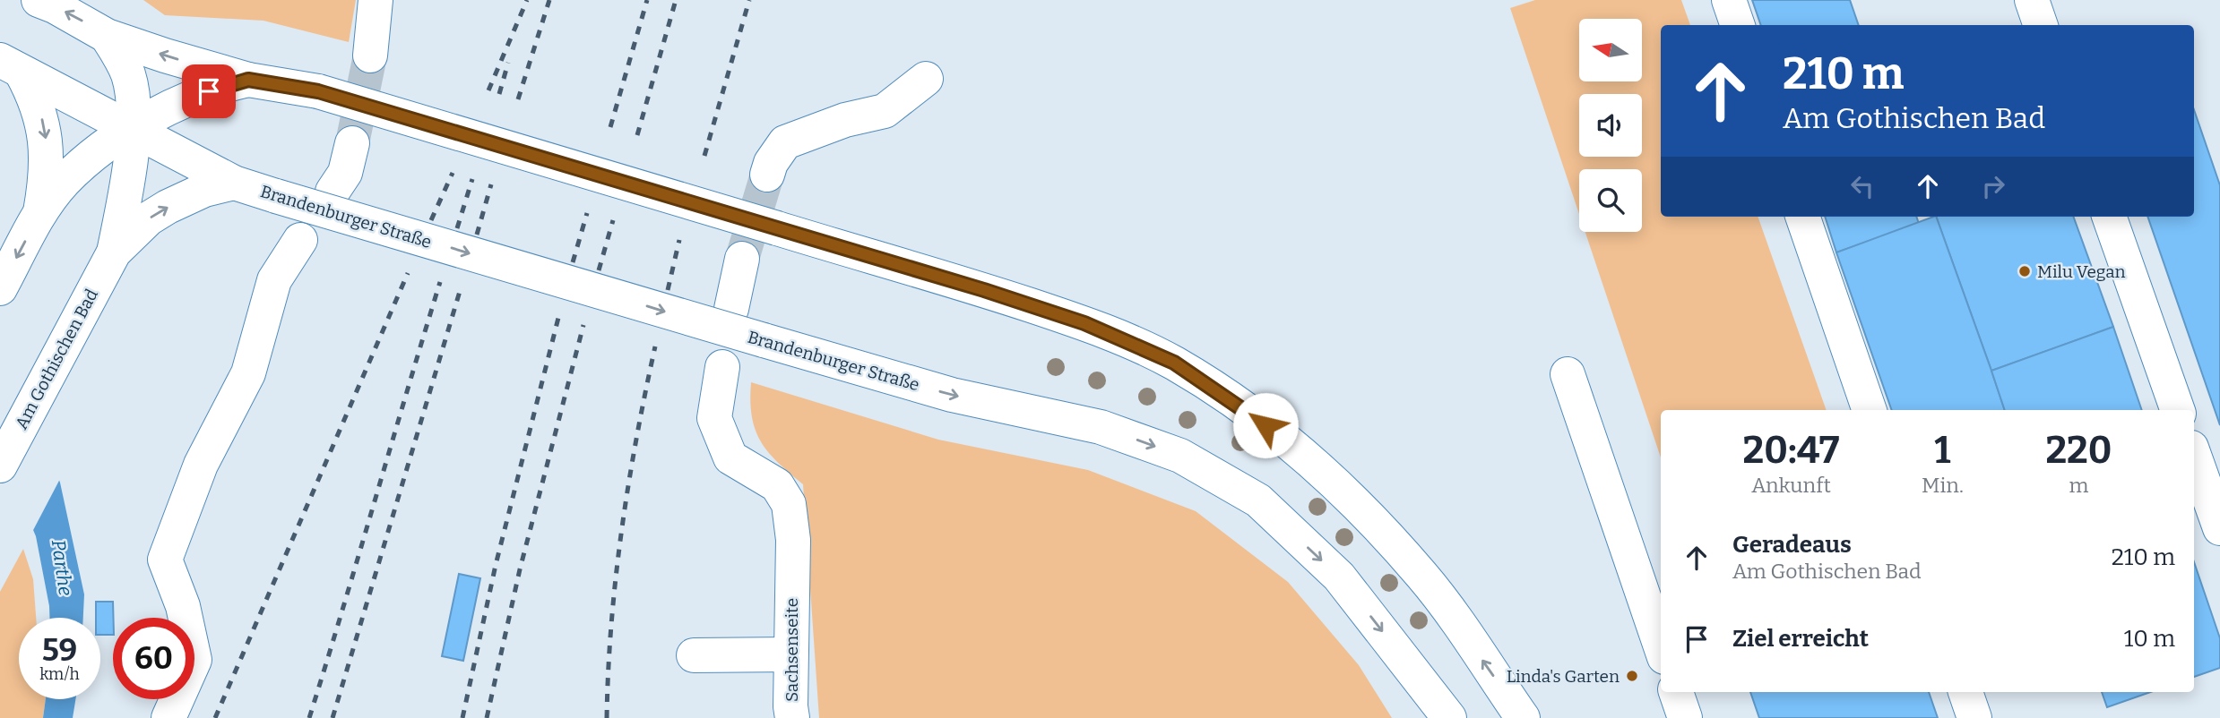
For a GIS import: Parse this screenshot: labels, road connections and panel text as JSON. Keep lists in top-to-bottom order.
{
  "streets": {
    "main road": ["Brandenburger Straße", "Am Gothischen Bad", "Sachsenseite"]
  },
  "crossings": [
    ["Brandenburger Straße", "Am Gothischen Bad"]
  ],
  "water": ["Parthe"],
  "places": ["Milu Vegan", "Linda's Garten"],
  "north": "left",
  "page": {
    "turn": ["210 m", "Am Gothischen Bad"],
    "eta": [
      "20:47",
      "Ankunft",
      "1",
      "Min.",
      "220",
      "m"
    ],
    "list": [
      {
        "name": "Geradeaus",
        "note": "Am Gothischen Bad",
        "value": "210 m"
      },
      {
        "name": "Ziel erreicht",
        "value": "10 m"
      }
    ],
    "speed": "59 km/h",
    "limit": "60"
  }
}
